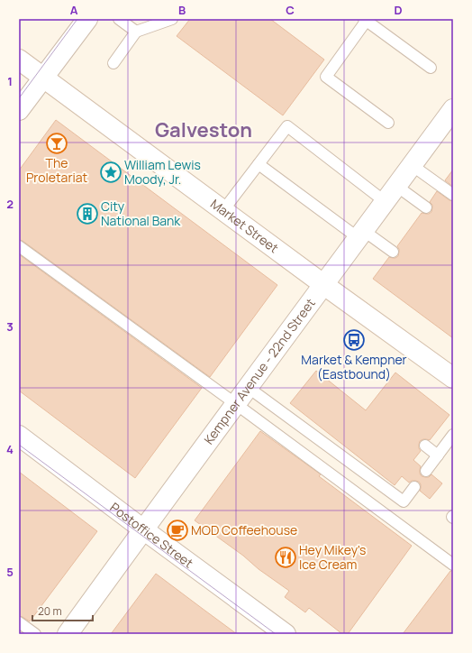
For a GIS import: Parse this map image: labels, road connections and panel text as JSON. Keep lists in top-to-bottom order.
{
  "streets": {
    "street": ["Market Street", "Kempner Avenue - 22nd Street", "Postoffice Street"]
  },
  "crossings": [
    ["Market Street", "Kempner Avenue - 22nd Street"],
    ["Kempner Avenue - 22nd Street", "Postoffice Street"]
  ],
  "districts": ["Galveston"],
  "places": {
    "bar": ["The Proletariat"],
    "place": ["William Lewis Moody, Jr."],
    "building": ["City National Bank"],
    "bus stop": ["Market & Kempner (Eastbound)"],
    "cafe": ["MOD Coffeehouse"],
    "restaurant": ["Hey Mikey's Ice Cream"]
  },
  "scale_bar": "20 m",
  "grid": {
    "columns": [
      "A",
      "B",
      "C",
      "D"
    ],
    "rows": [
      "1",
      "2",
      "3",
      "4",
      "5"
    ]
  }
}
